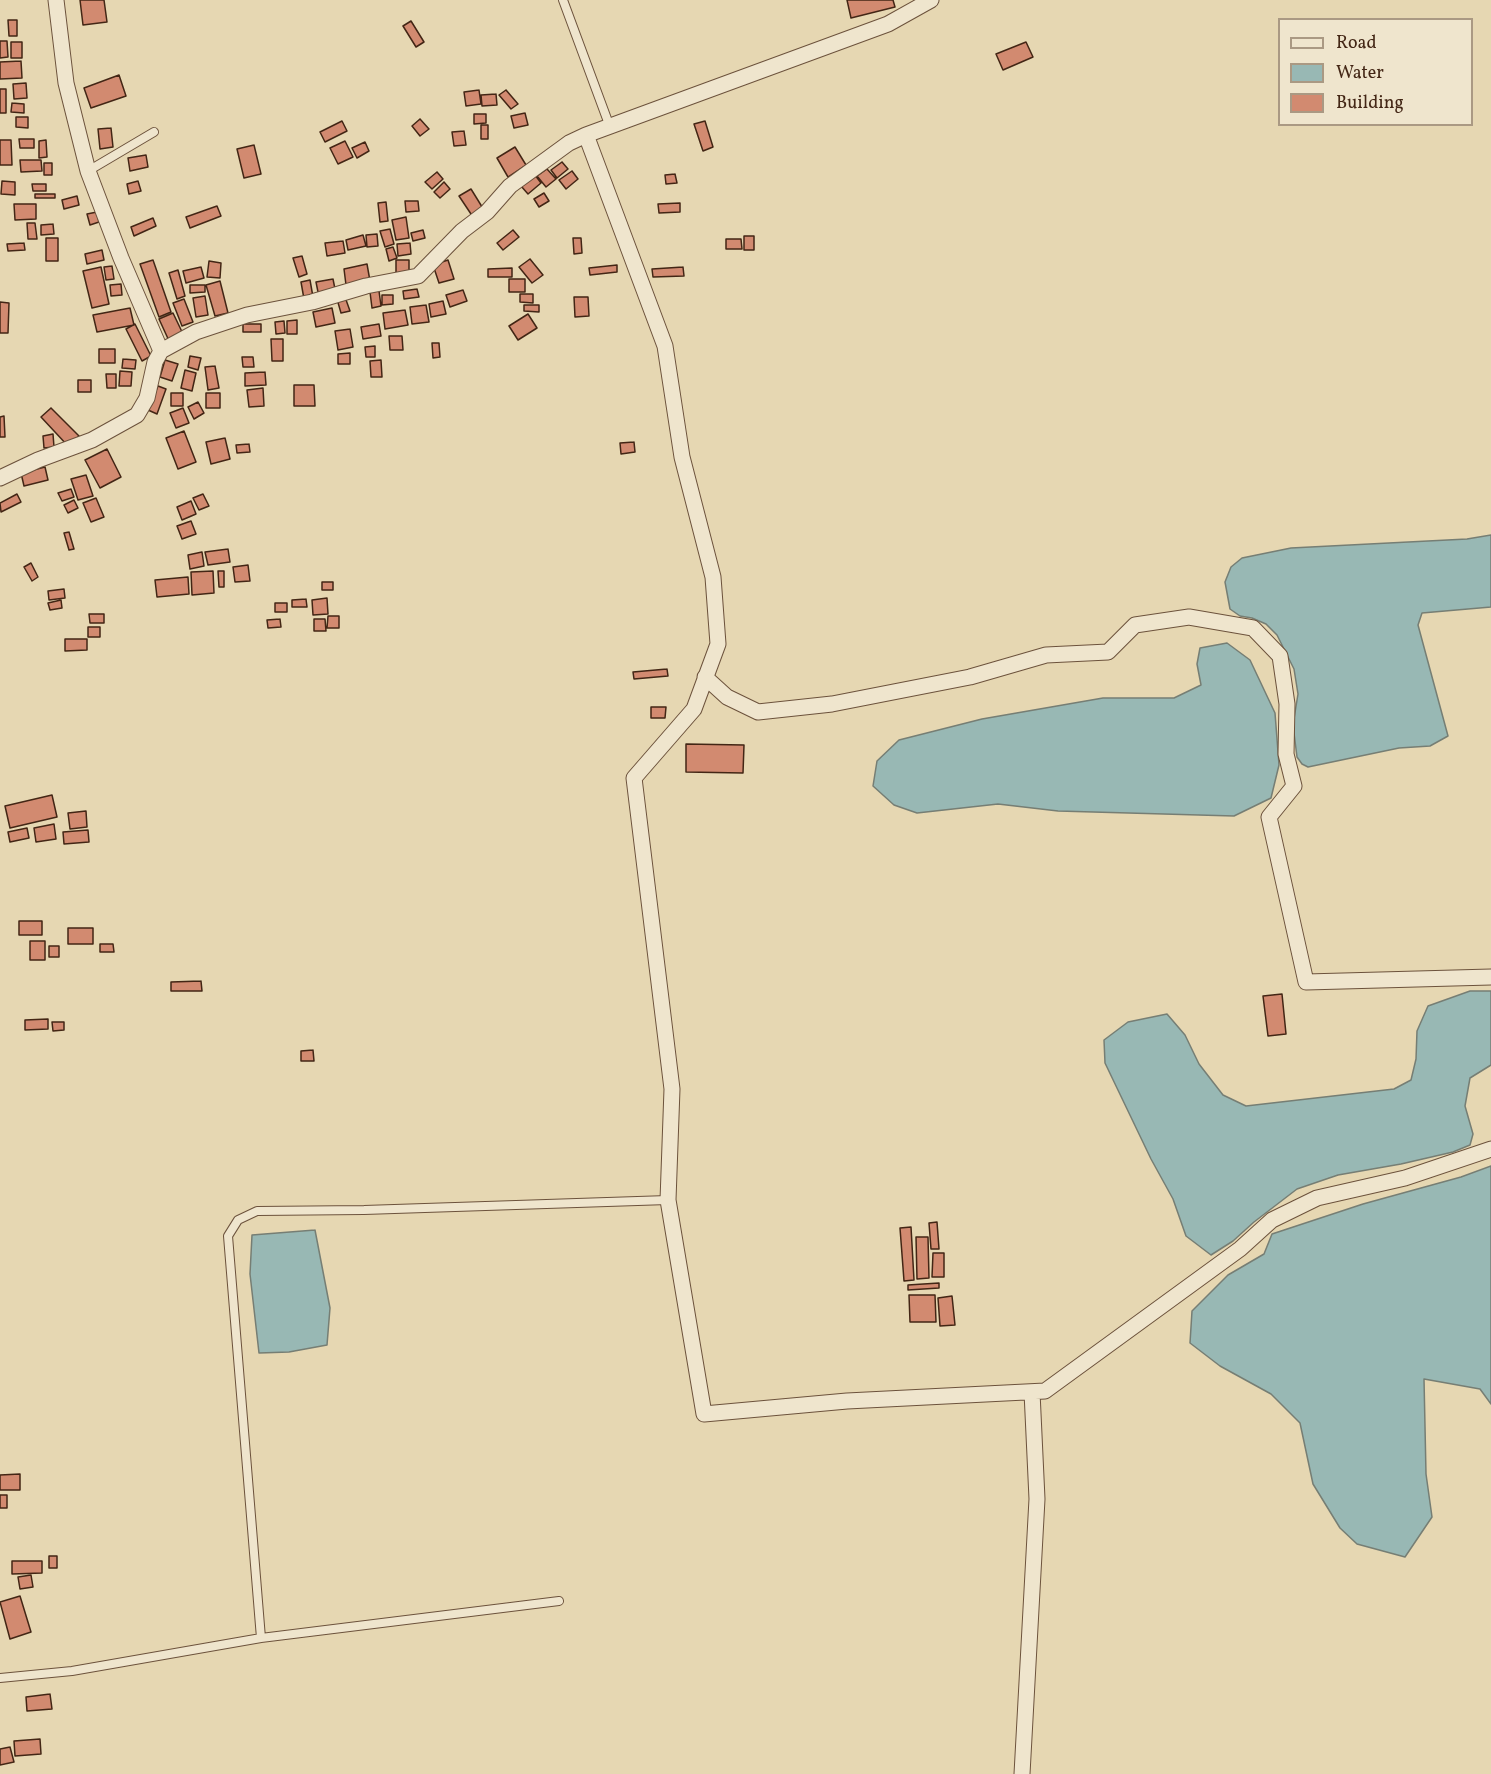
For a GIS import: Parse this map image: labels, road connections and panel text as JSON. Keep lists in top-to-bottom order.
{
  "legend": ["Road", "Water", "Building"]
}
